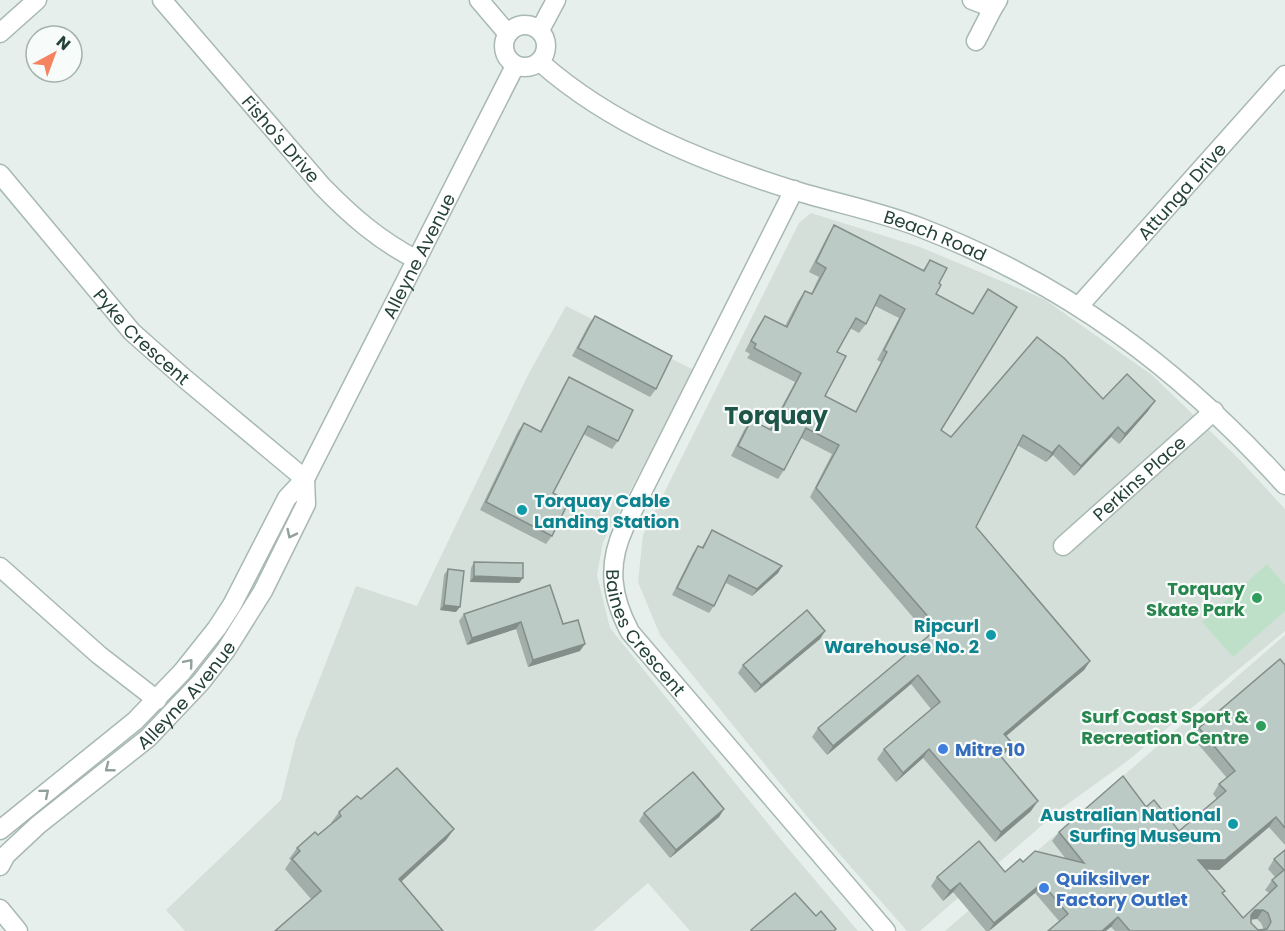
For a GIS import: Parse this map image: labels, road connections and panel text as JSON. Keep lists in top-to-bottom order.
{
  "streets": {
    "street": [
      "Fisho's Drive",
      "Attunga Drive",
      "Beach Road",
      "Alleyne Avenue",
      "Pyke Crescent",
      "Perkins Place",
      "Baines Crescent"
    ]
  },
  "crossings": [
    ["Fisho's Drive", "Alleyne Avenue"],
    ["Attunga Drive", "Beach Road"],
    ["Beach Road", "Alleyne Avenue"],
    ["Beach Road", "Perkins Place"],
    ["Beach Road", "Baines Crescent"],
    ["Alleyne Avenue", "Pyke Crescent"]
  ],
  "districts": ["Torquay"],
  "places": [
    "Torquay Cable Landing Station",
    "Torquay Skate Park",
    "Ripcurl Warehouse No. 2",
    "Surf Coast Sport & Recreation Centre",
    "Mitre 10",
    "Australian National Surfing Museum",
    "Quiksilver Factory Outlet"
  ],
  "north": "top right"
}
